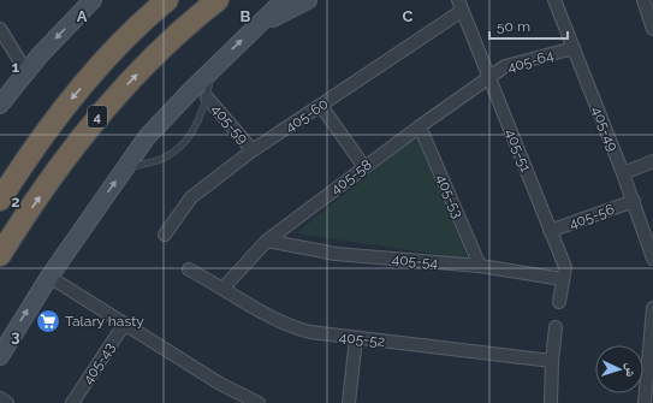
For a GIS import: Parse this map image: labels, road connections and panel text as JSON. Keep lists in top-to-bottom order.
{
  "streets": {
    "highway": ["4"],
    "street": [
      "405-64",
      "405-60",
      "405-59",
      "405-49",
      "405-51",
      "405-58",
      "405-53",
      "405-56",
      "405-54",
      "405-52",
      "405-43"
    ]
  },
  "crossings": [
    ["405-64", "405-49"],
    ["405-64", "405-51"],
    ["405-64", "405-58"],
    ["405-60", "405-59"],
    ["405-60", "405-51"],
    ["405-49", "405-56"],
    ["405-51", "405-58"],
    ["405-51", "405-56"],
    ["405-51", "405-54"],
    ["405-58", "405-53"],
    ["405-58", "405-54"],
    ["405-58", "405-52"],
    ["405-53", "405-54"]
  ],
  "places": {
    "supermarket": ["Talary hasty"]
  },
  "scale_bar": "50 m",
  "north": "right",
  "grid": {
    "columns": ["A", "B", "C"],
    "rows": ["1", "2", "3"]
  }
}
